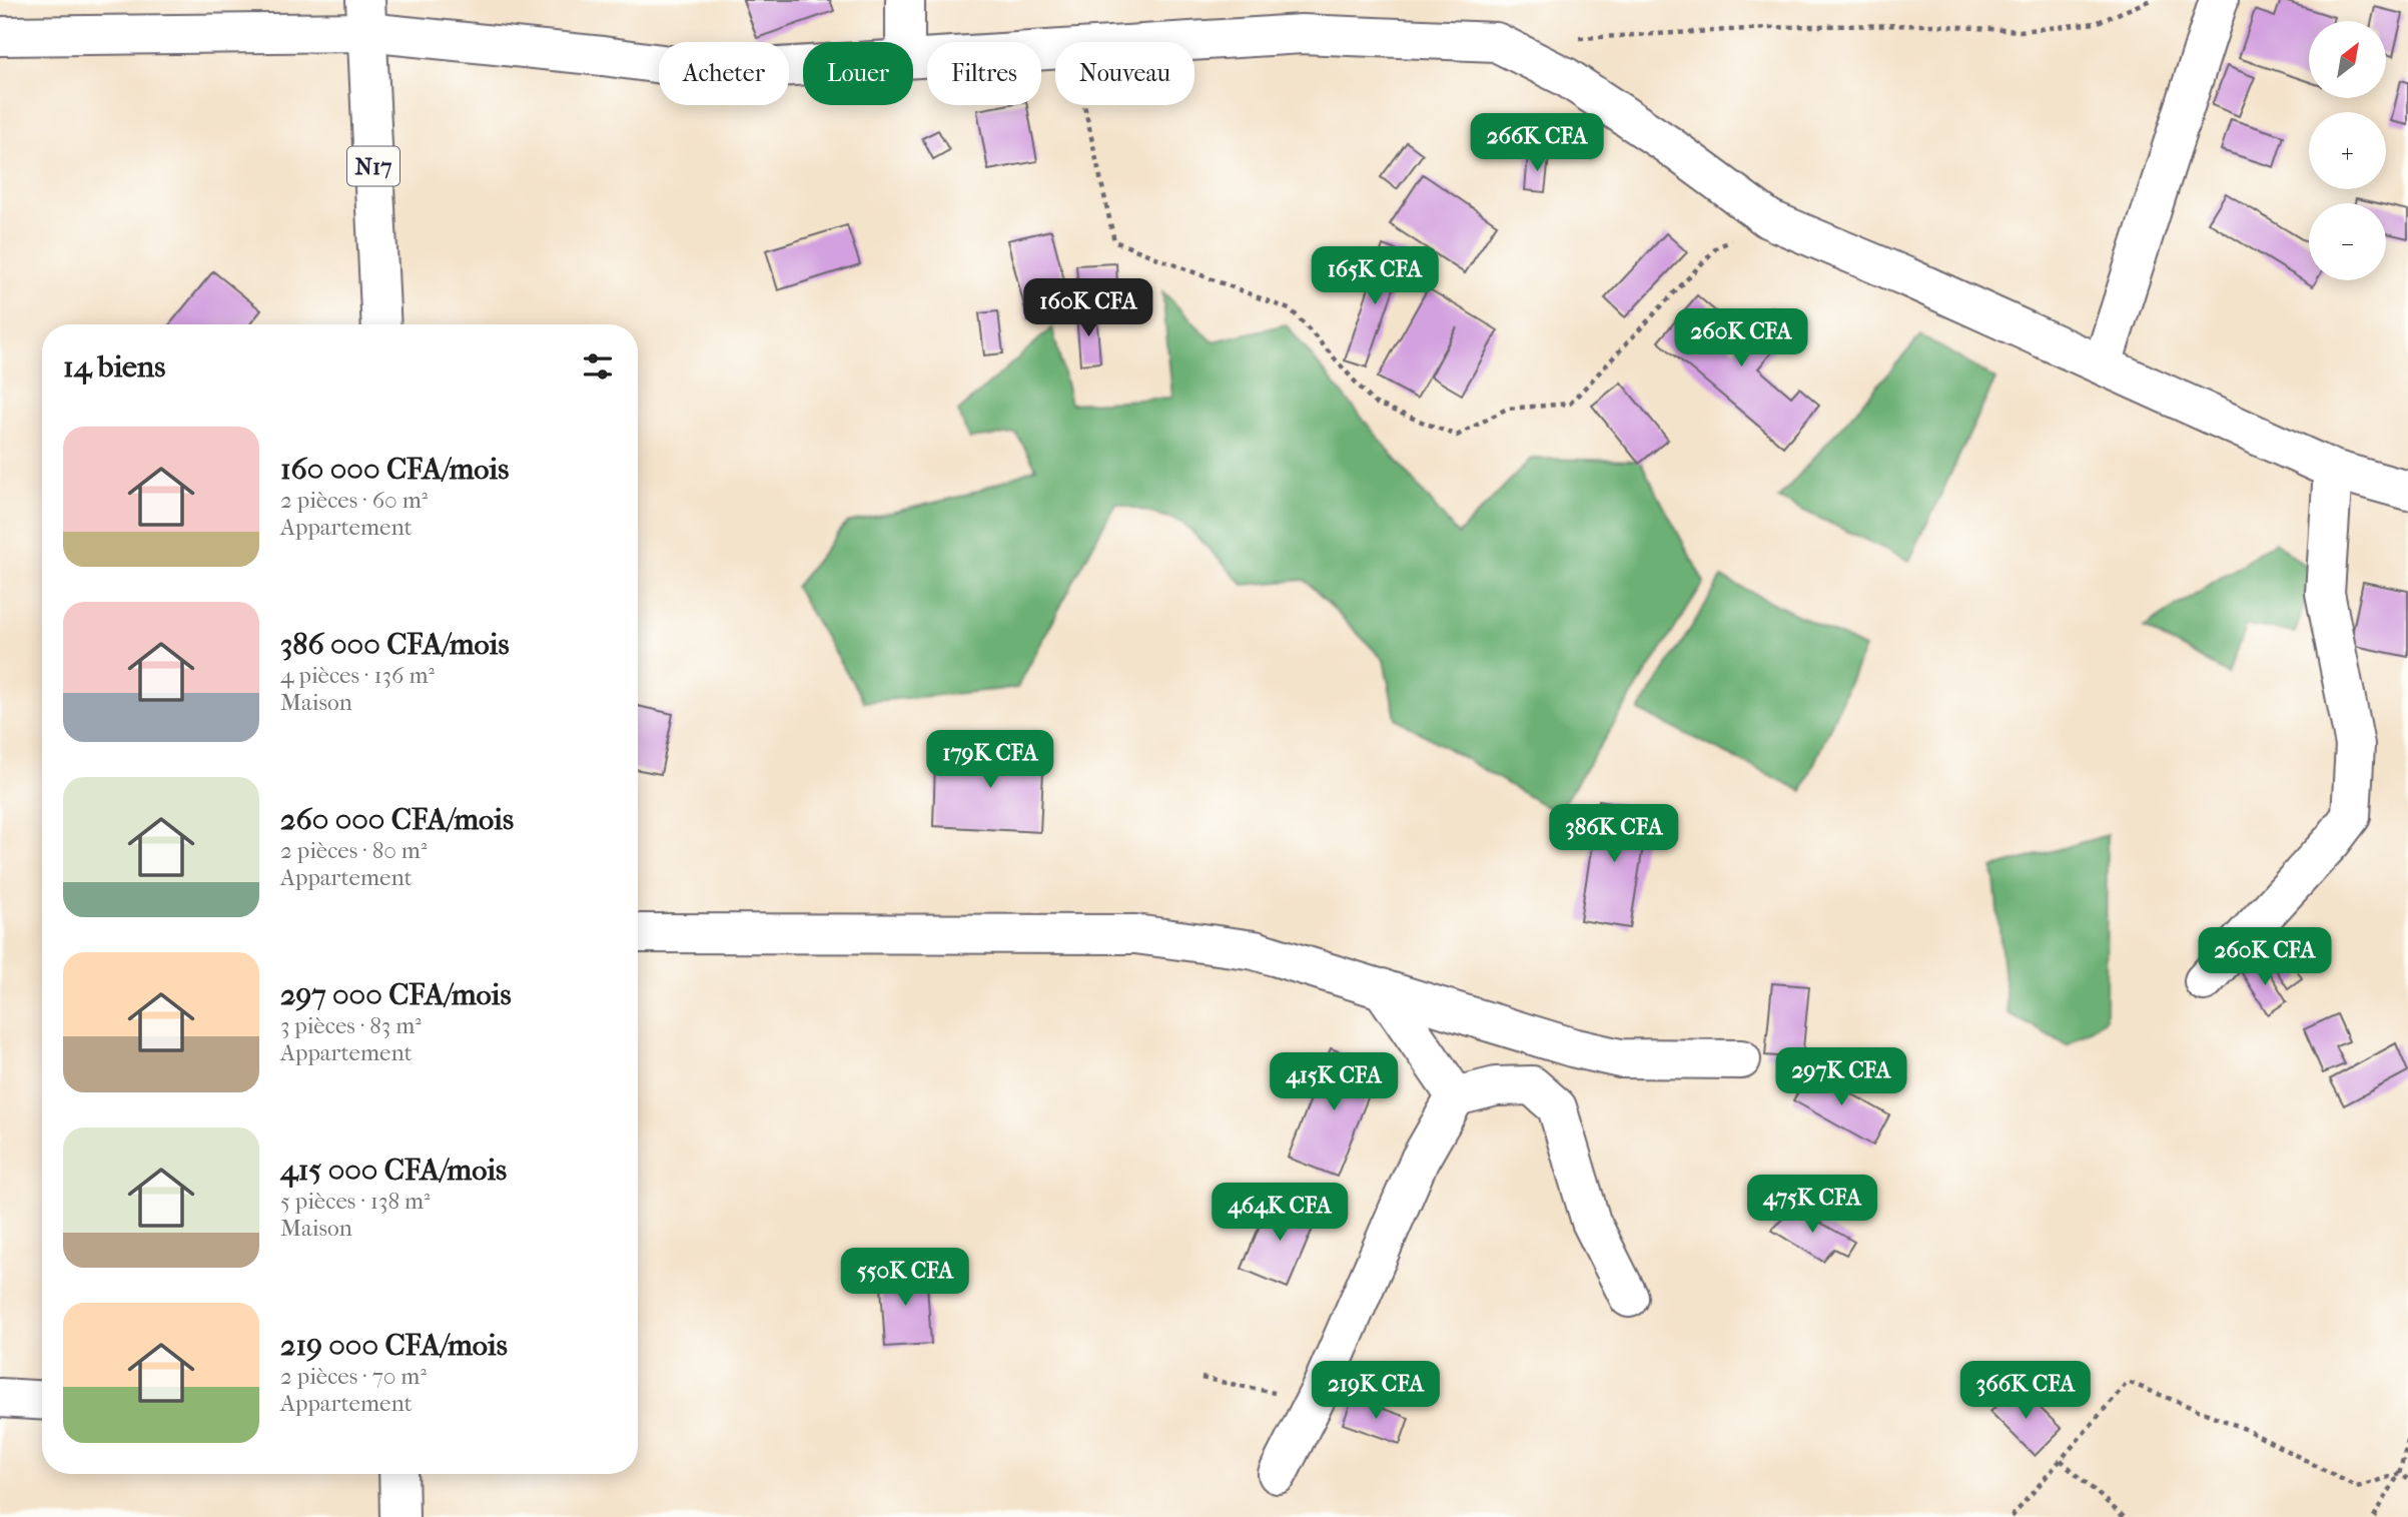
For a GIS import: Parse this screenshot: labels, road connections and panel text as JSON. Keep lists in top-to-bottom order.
{
  "streets": {
    "street": ["N17"]
  },
  "north": "top right",
  "page": {
    "map_buttons": ["+", "−"],
    "chip": [
      "Acheter",
      "Louer",
      "Filtres",
      "Nouveau"
    ],
    "price": [
      "266K CFA",
      "165K CFA",
      "160K CFA",
      "260K CFA",
      "179K CFA",
      "386K CFA",
      "260K CFA",
      "297K CFA",
      "415K CFA",
      "475K CFA",
      "464K CFA",
      "550K CFA",
      "219K CFA",
      "366K CFA"
    ],
    "heading": "14 biens",
    "list": [
      {
        "name": "160 000 CFA/mois",
        "note": "2 pièces · 60 m² · Appartement"
      },
      {
        "name": "386 000 CFA/mois",
        "note": "4 pièces · 136 m² · Maison"
      },
      {
        "name": "260 000 CFA/mois",
        "note": "2 pièces · 80 m² · Appartement"
      },
      {
        "name": "297 000 CFA/mois",
        "note": "3 pièces · 83 m² · Appartement"
      },
      {
        "name": "415 000 CFA/mois",
        "note": "5 pièces · 138 m² · Maison"
      },
      {
        "name": "219 000 CFA/mois",
        "note": "2 pièces · 70 m² · Appartement"
      }
    ]
  }
}
